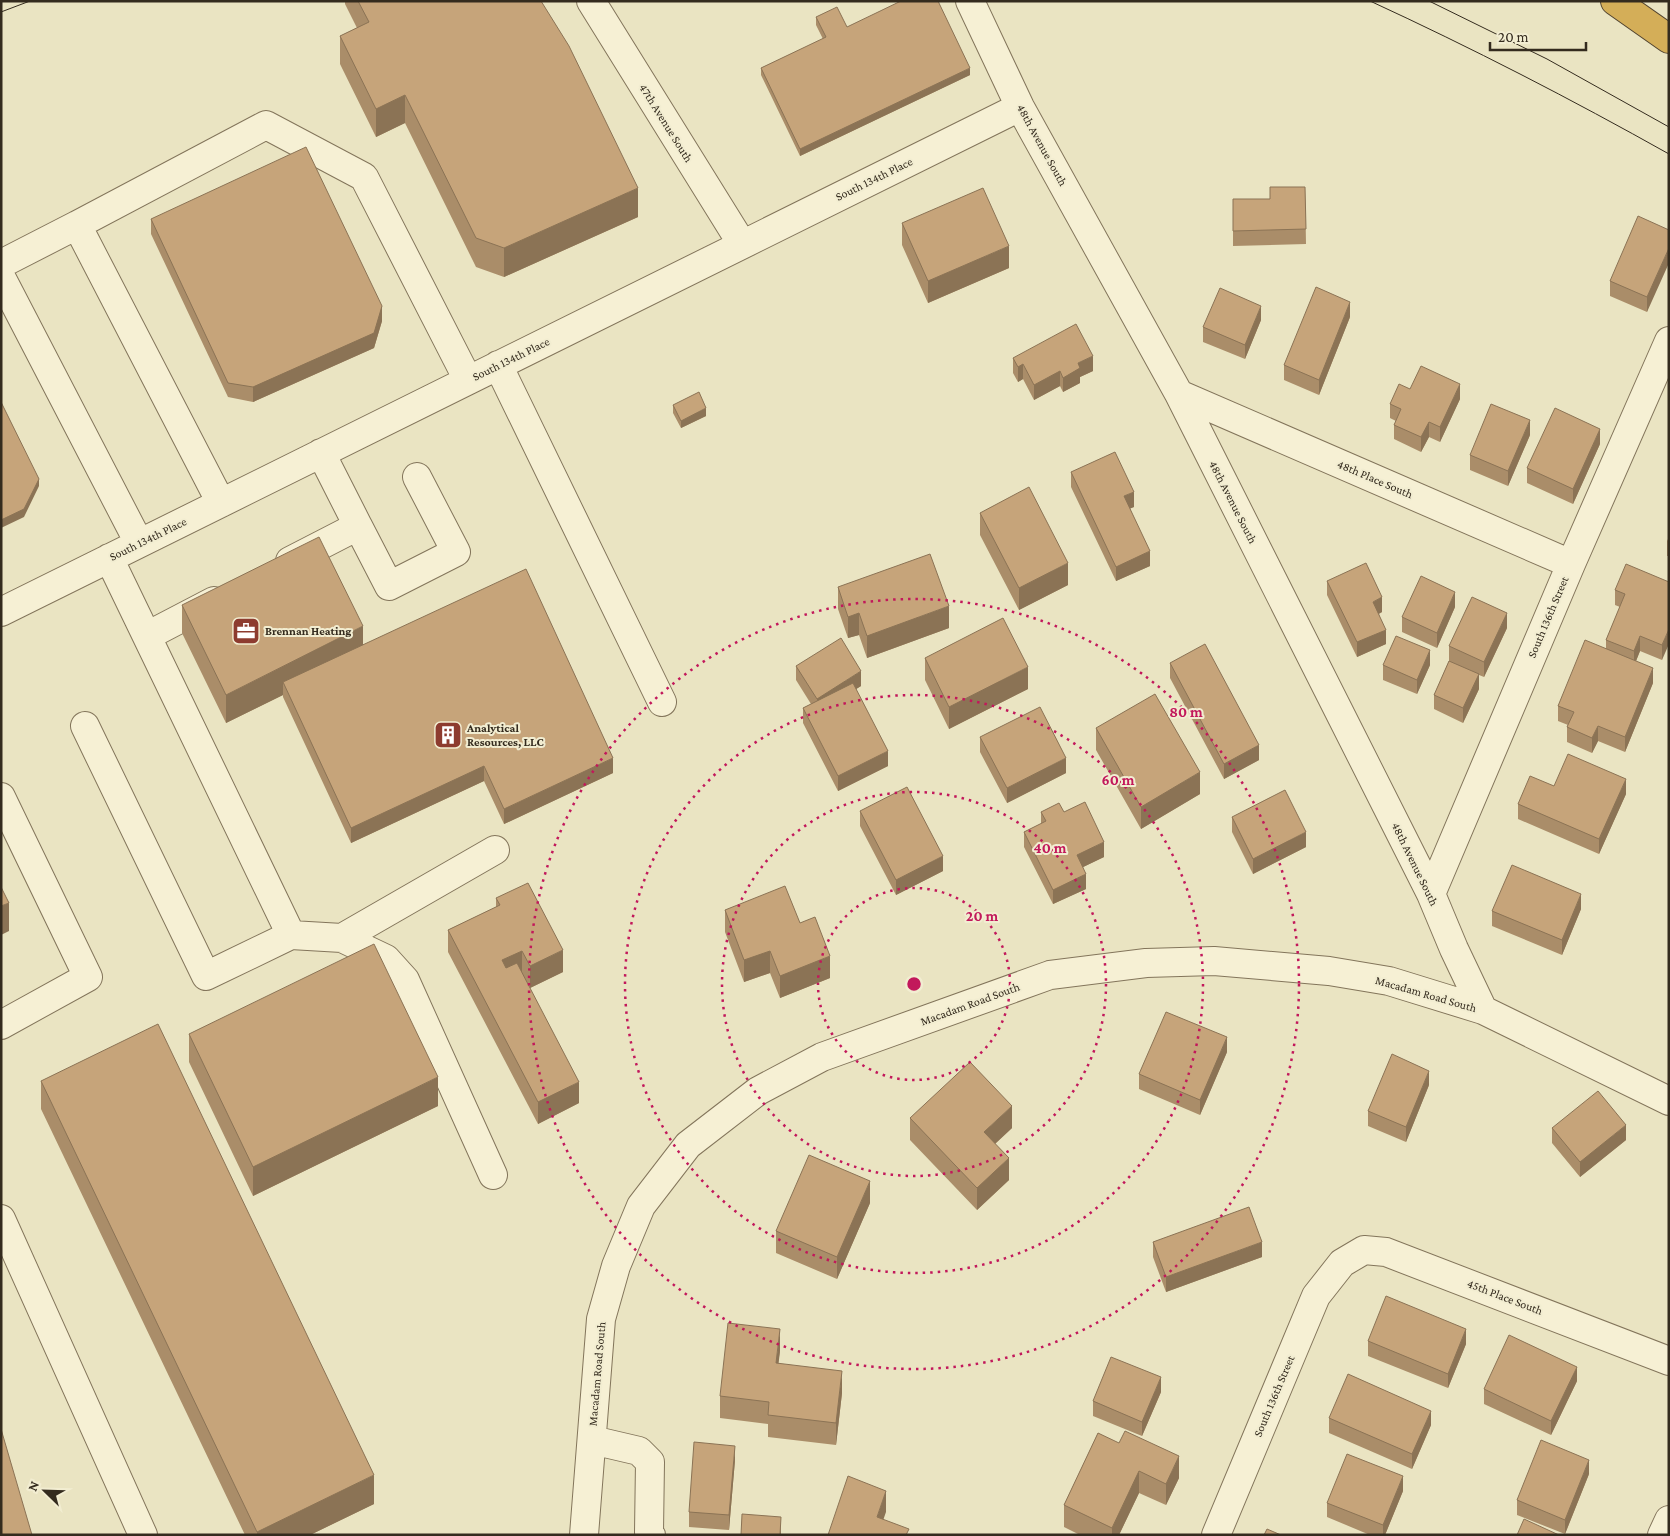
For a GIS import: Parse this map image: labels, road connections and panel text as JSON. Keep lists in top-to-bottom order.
{
  "streets": {
    "street": [
      "47th Avenue South",
      "48th Avenue South",
      "South 134th Place",
      "48th Place South",
      "South 136th Street",
      "Macadam Road South",
      "45th Place South"
    ]
  },
  "crossings": [
    ["47th Avenue South", "South 134th Place"],
    ["48th Avenue South", "South 134th Place"],
    ["48th Avenue South", "48th Place South"],
    ["48th Avenue South", "South 136th Street"],
    ["48th Avenue South", "Macadam Road South"],
    ["48th Place South", "South 136th Street"],
    ["South 136th Street", "45th Place South"]
  ],
  "places": {
    "office": ["Brennan Heating"],
    "building": ["Analytical Resources, LLC"]
  },
  "scale_bar": "20 m",
  "north": "top left",
  "rings": [
    "80 m",
    "60 m",
    "40 m",
    "20 m"
  ]
}
